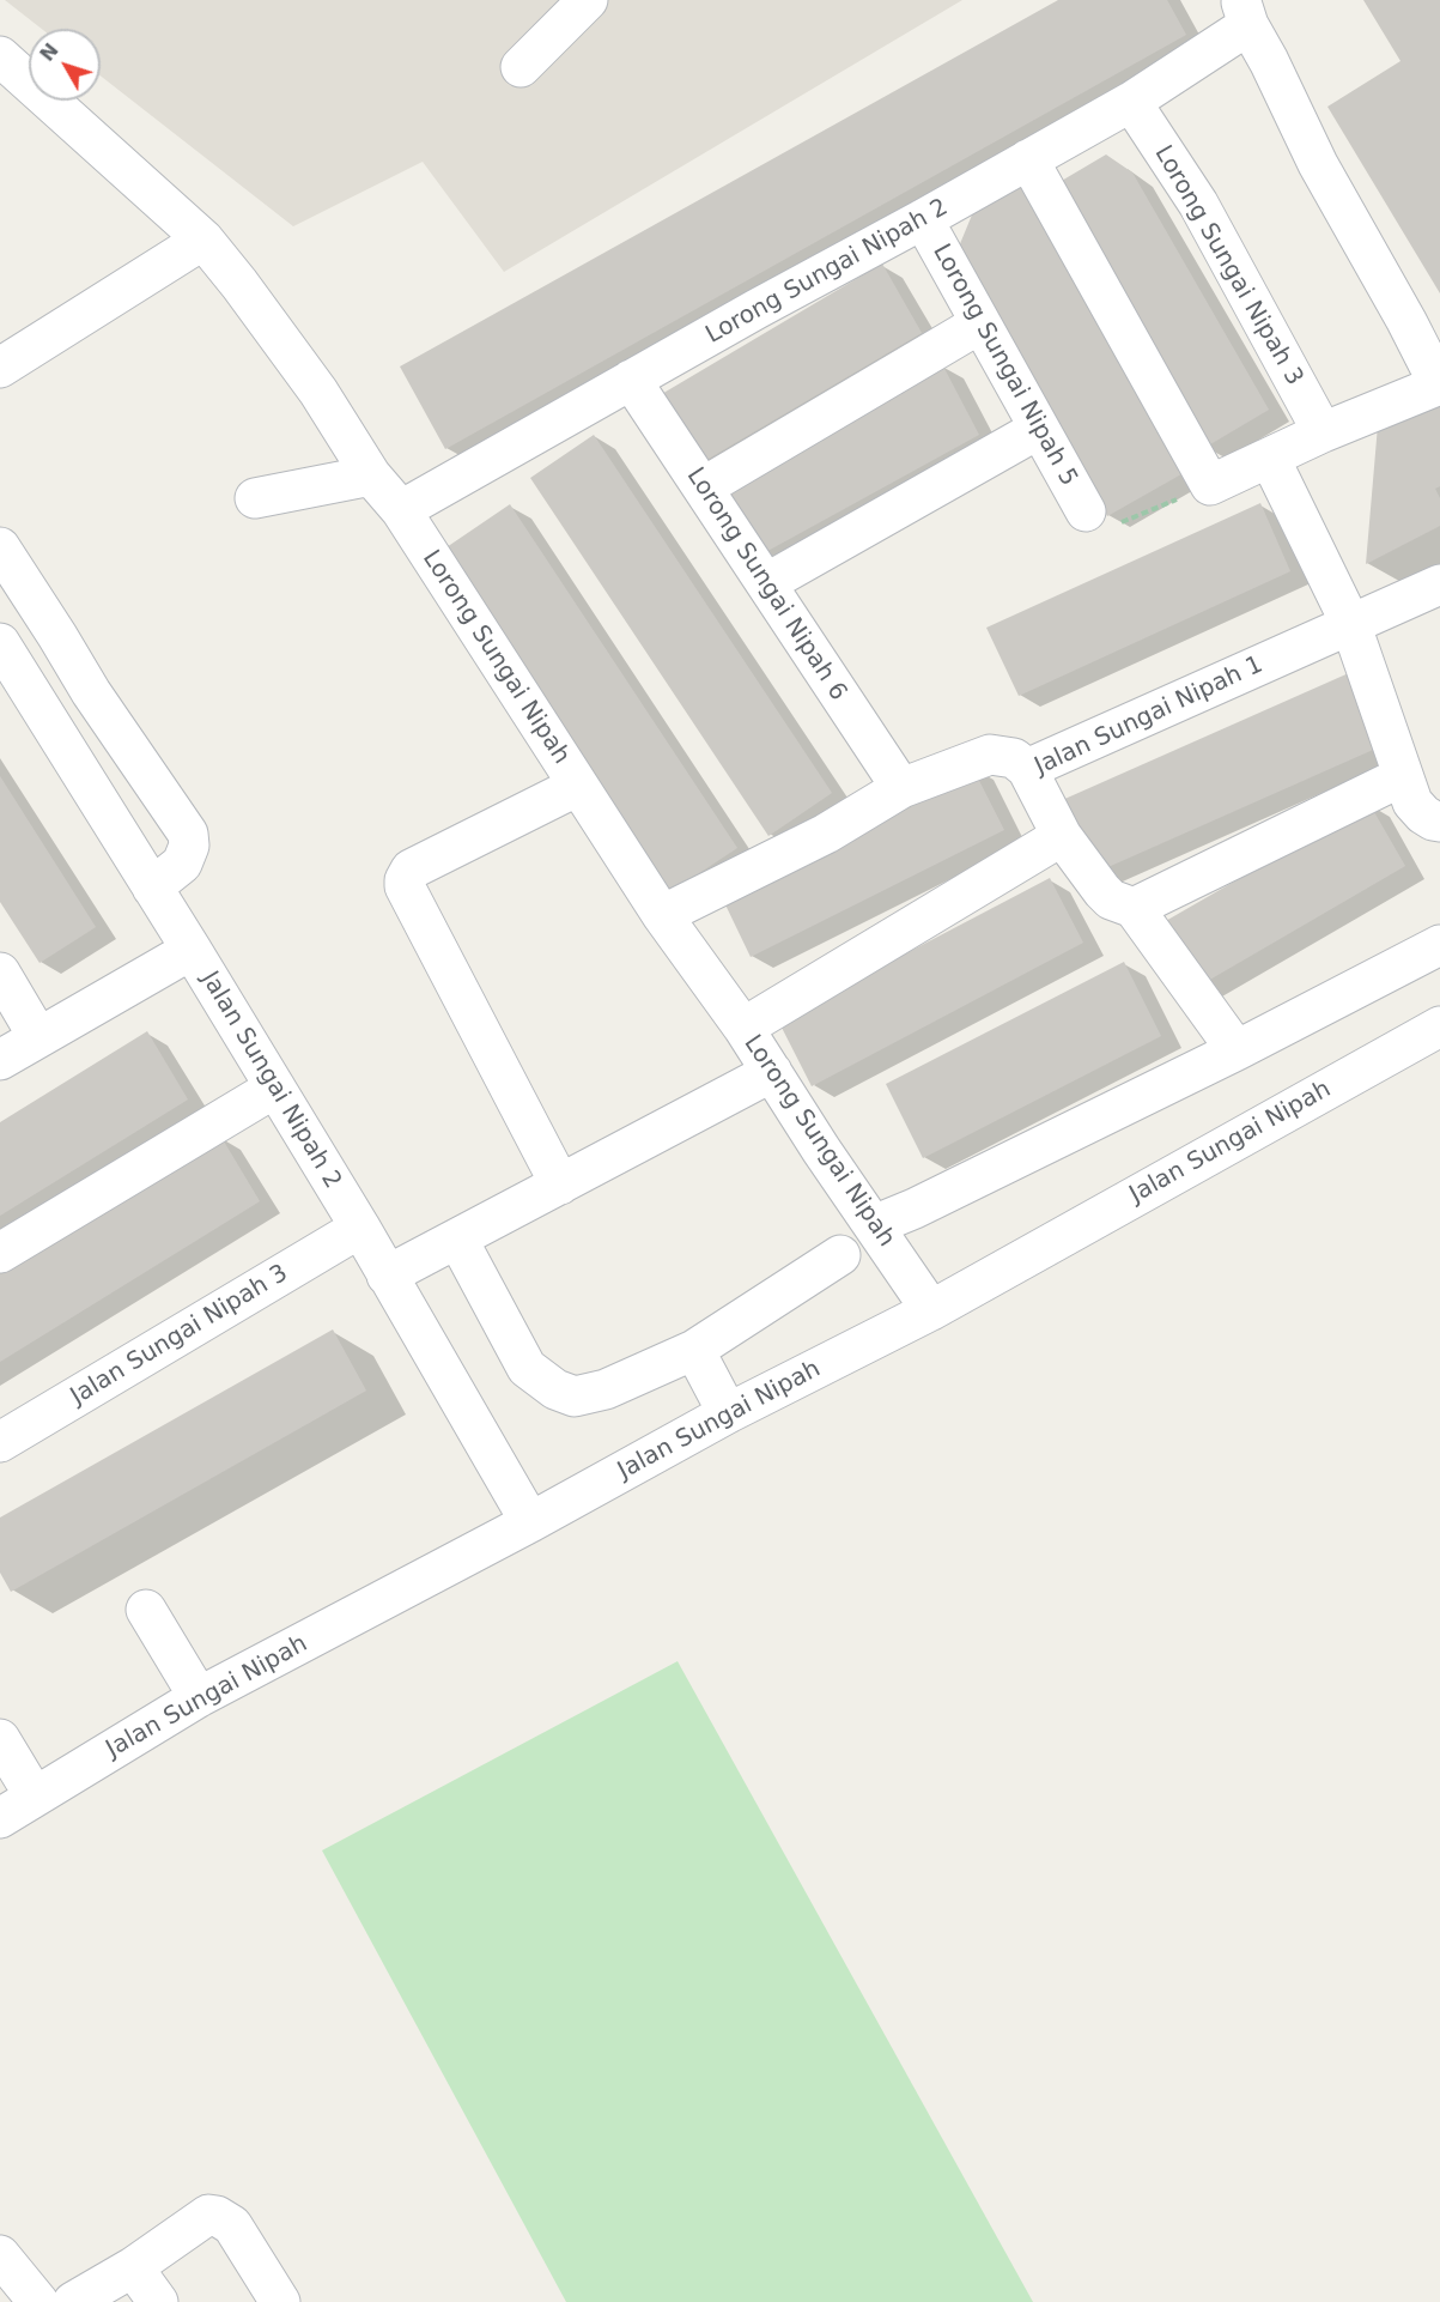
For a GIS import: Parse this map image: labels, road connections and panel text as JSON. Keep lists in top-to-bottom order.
{
  "streets": {
    "street": [
      "Lorong Sungai Nipah 3",
      "Lorong Sungai Nipah 2",
      "Lorong Sungai Nipah 5",
      "Lorong Sungai Nipah 6",
      "Lorong Sungai Nipah",
      "Jalan Sungai Nipah 1",
      "Jalan Sungai Nipah 2",
      "Jalan Sungai Nipah",
      "Jalan Sungai Nipah 3"
    ]
  },
  "crossings": [
    ["Lorong Sungai Nipah 3", "Lorong Sungai Nipah 2"],
    ["Lorong Sungai Nipah 2", "Lorong Sungai Nipah 5"],
    ["Lorong Sungai Nipah 2", "Lorong Sungai Nipah 6"],
    ["Lorong Sungai Nipah 2", "Lorong Sungai Nipah"],
    ["Lorong Sungai Nipah", "Jalan Sungai Nipah"],
    ["Jalan Sungai Nipah 2", "Jalan Sungai Nipah"],
    ["Jalan Sungai Nipah 2", "Jalan Sungai Nipah 3"]
  ],
  "north": "top left"
}
